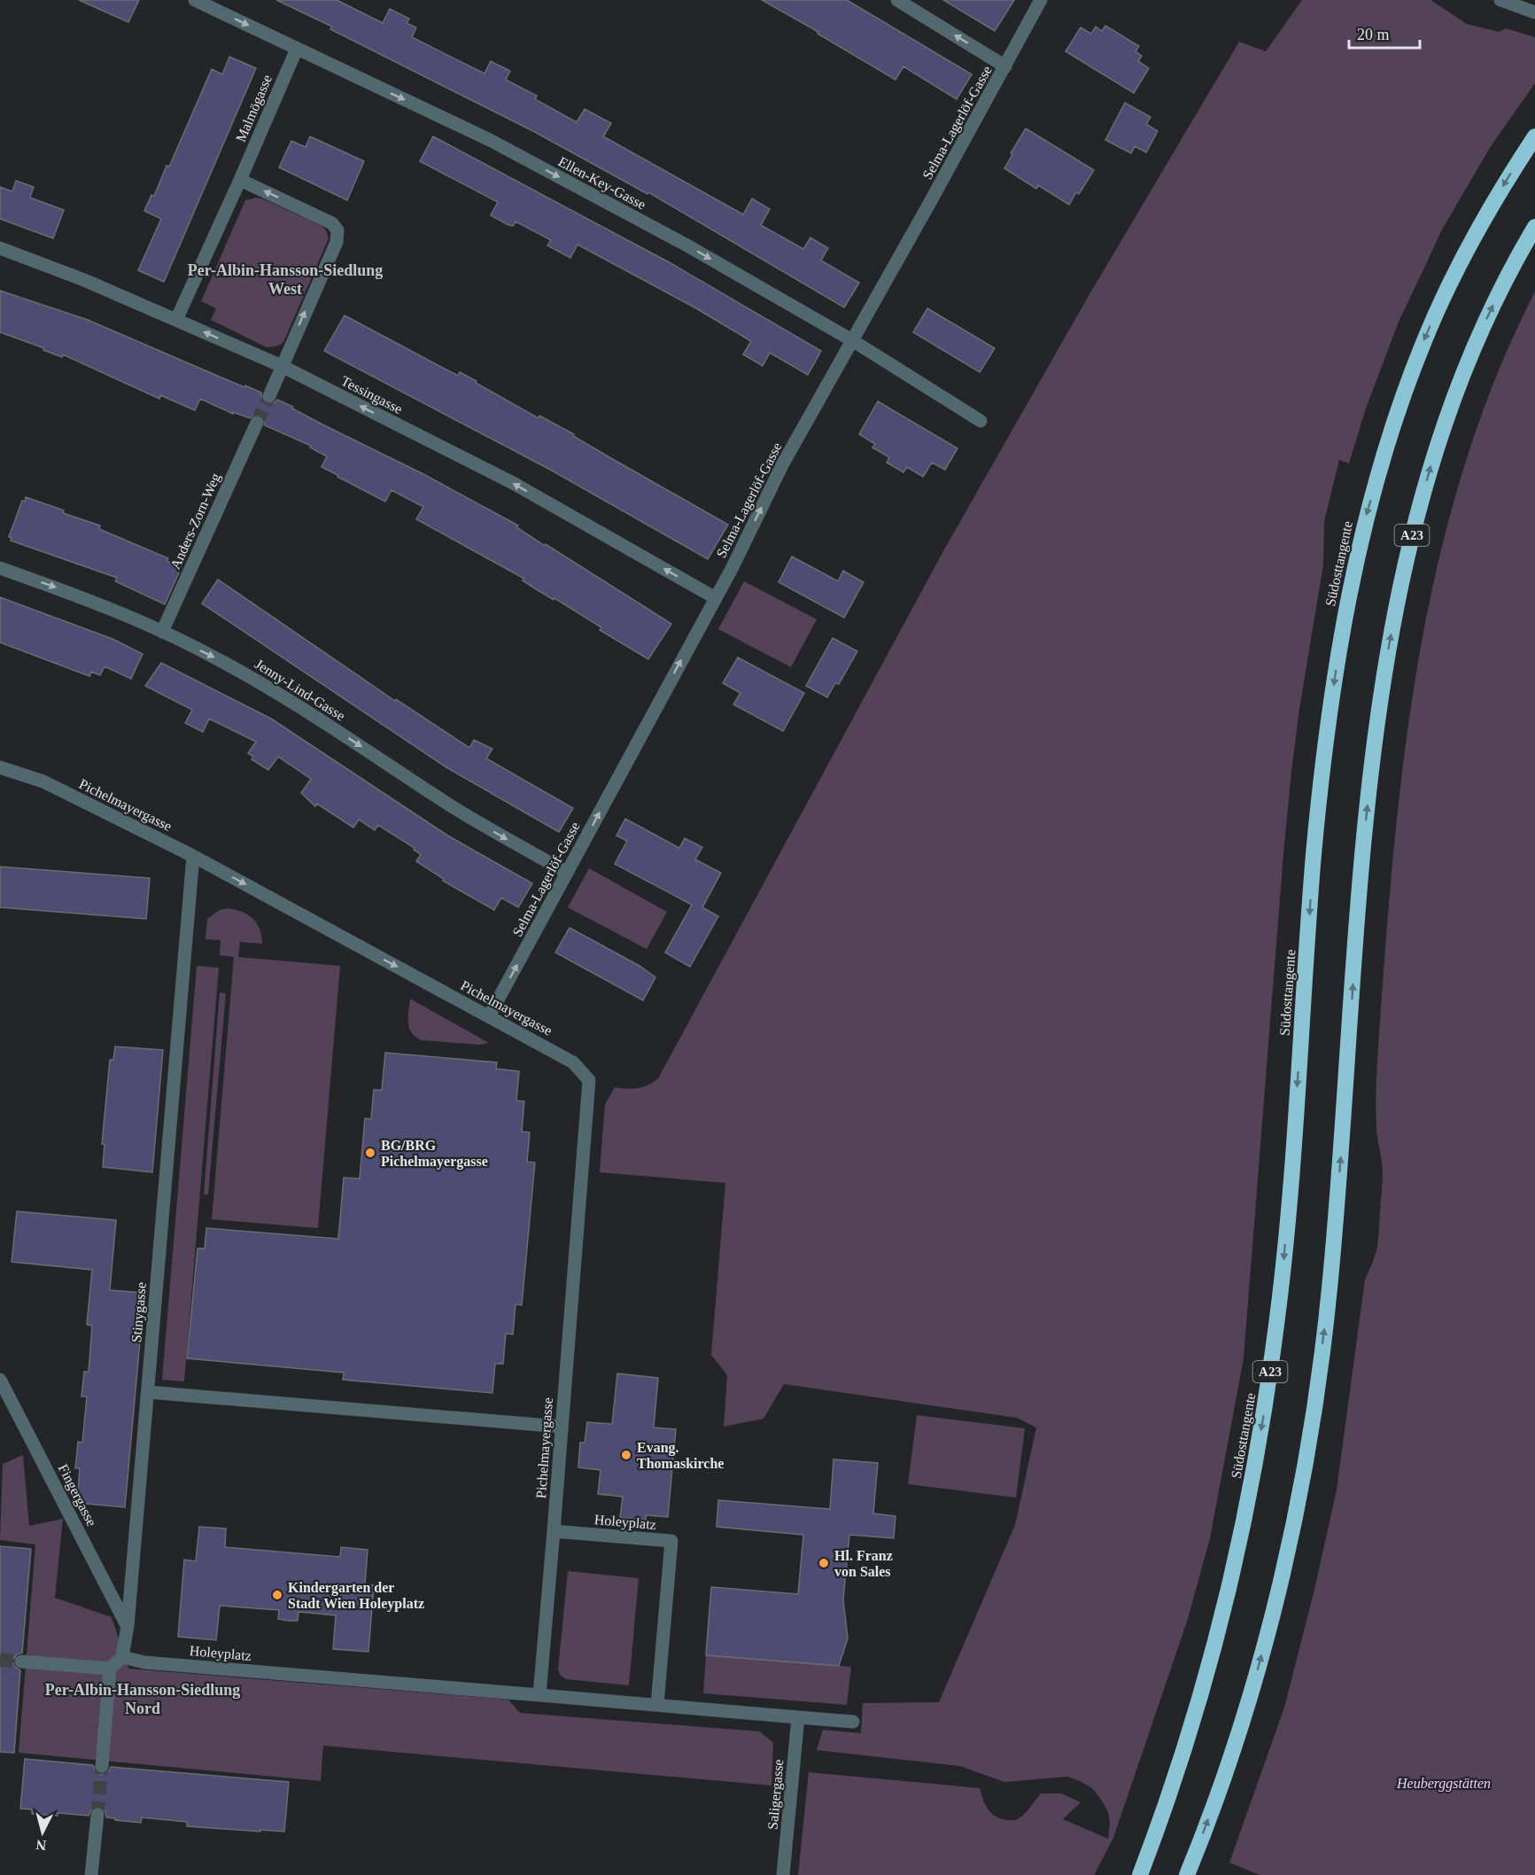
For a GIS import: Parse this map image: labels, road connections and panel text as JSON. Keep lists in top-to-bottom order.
{
  "streets": {
    "highway": ["A23", "Südosttangente"],
    "street": [
      "Malmögasse",
      "Selma-Lagerlöf-Gasse",
      "Ellen-Key-Gasse",
      "Tessingasse",
      "Anders-Zorn-Weg",
      "Jenny-Lind-Gasse",
      "Pichelmayergasse",
      "Stinygasse",
      "Fingergasse",
      "Holeyplatz",
      "Saligergasse"
    ]
  },
  "crossings": [
    ["Malmögasse", "Ellen-Key-Gasse"],
    ["Malmögasse", "Tessingasse"],
    ["Selma-Lagerlöf-Gasse", "Ellen-Key-Gasse"],
    ["Selma-Lagerlöf-Gasse", "Tessingasse"],
    ["Selma-Lagerlöf-Gasse", "Jenny-Lind-Gasse"],
    ["Selma-Lagerlöf-Gasse", "Pichelmayergasse"],
    ["Anders-Zorn-Weg", "Jenny-Lind-Gasse"],
    ["Pichelmayergasse", "Stinygasse"],
    ["Pichelmayergasse", "Holeyplatz"],
    ["Stinygasse", "Fingergasse"],
    ["Stinygasse", "Holeyplatz"]
  ],
  "one_way": [
    "Selma-Lagerlöf-Gasse",
    "Ellen-Key-Gasse",
    "Tessingasse",
    "Jenny-Lind-Gasse"
  ],
  "districts": ["Per-Albin-Hansson-Siedlung West", "Per-Albin-Hansson-Siedlung Nord"],
  "parks": ["Heuberggstätten"],
  "places": [
    "BG/BRG Pichelmayergasse",
    "Evang. Thomaskirche",
    "Hl. Franz von Sales",
    "Kindergarten der Stadt Wien Holeyplatz"
  ],
  "scale_bar": "20 m",
  "north": "bottom"
}
